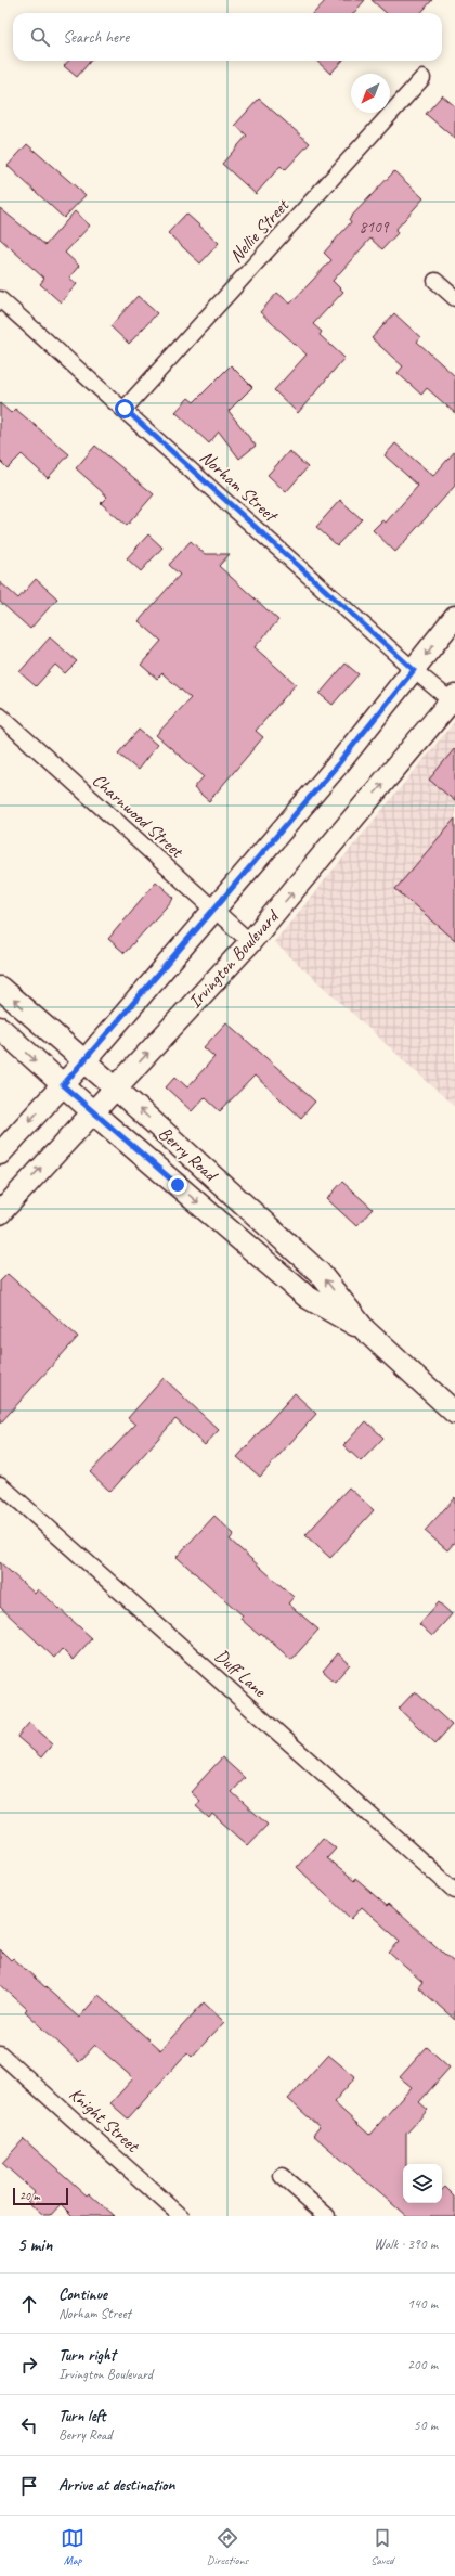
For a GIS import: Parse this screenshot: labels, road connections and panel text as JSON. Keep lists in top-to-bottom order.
{
  "streets": {
    "main road": ["Irvington Boulevard", "Berry Road"],
    "street": [
      "Nellie Street",
      "Norham Street",
      "Charnwood Street",
      "Duff Lane",
      "Knight Street"
    ]
  },
  "crossings": [
    ["Nellie Street", "Norham Street"],
    ["Norham Street", "Irvington Boulevard"],
    ["Charnwood Street", "Irvington Boulevard"],
    ["Irvington Boulevard", "Berry Road"]
  ],
  "house_numbers": ["8109"],
  "scale_bar": "20 m",
  "north": "bottom left",
  "page": {
    "search": "Search here",
    "scale": "20 m",
    "heading": ["5 min", "Walk · 390 m"],
    "list": [
      ["Continue", "Norham Street", "140 m"],
      ["Turn right", "Irvington Boulevard", "200 m"],
      ["Turn left", "Berry Road", "50 m"],
      "Arrive at destination"
    ],
    "nav": ["Map", "Directions", "Saved"]
  }
}
